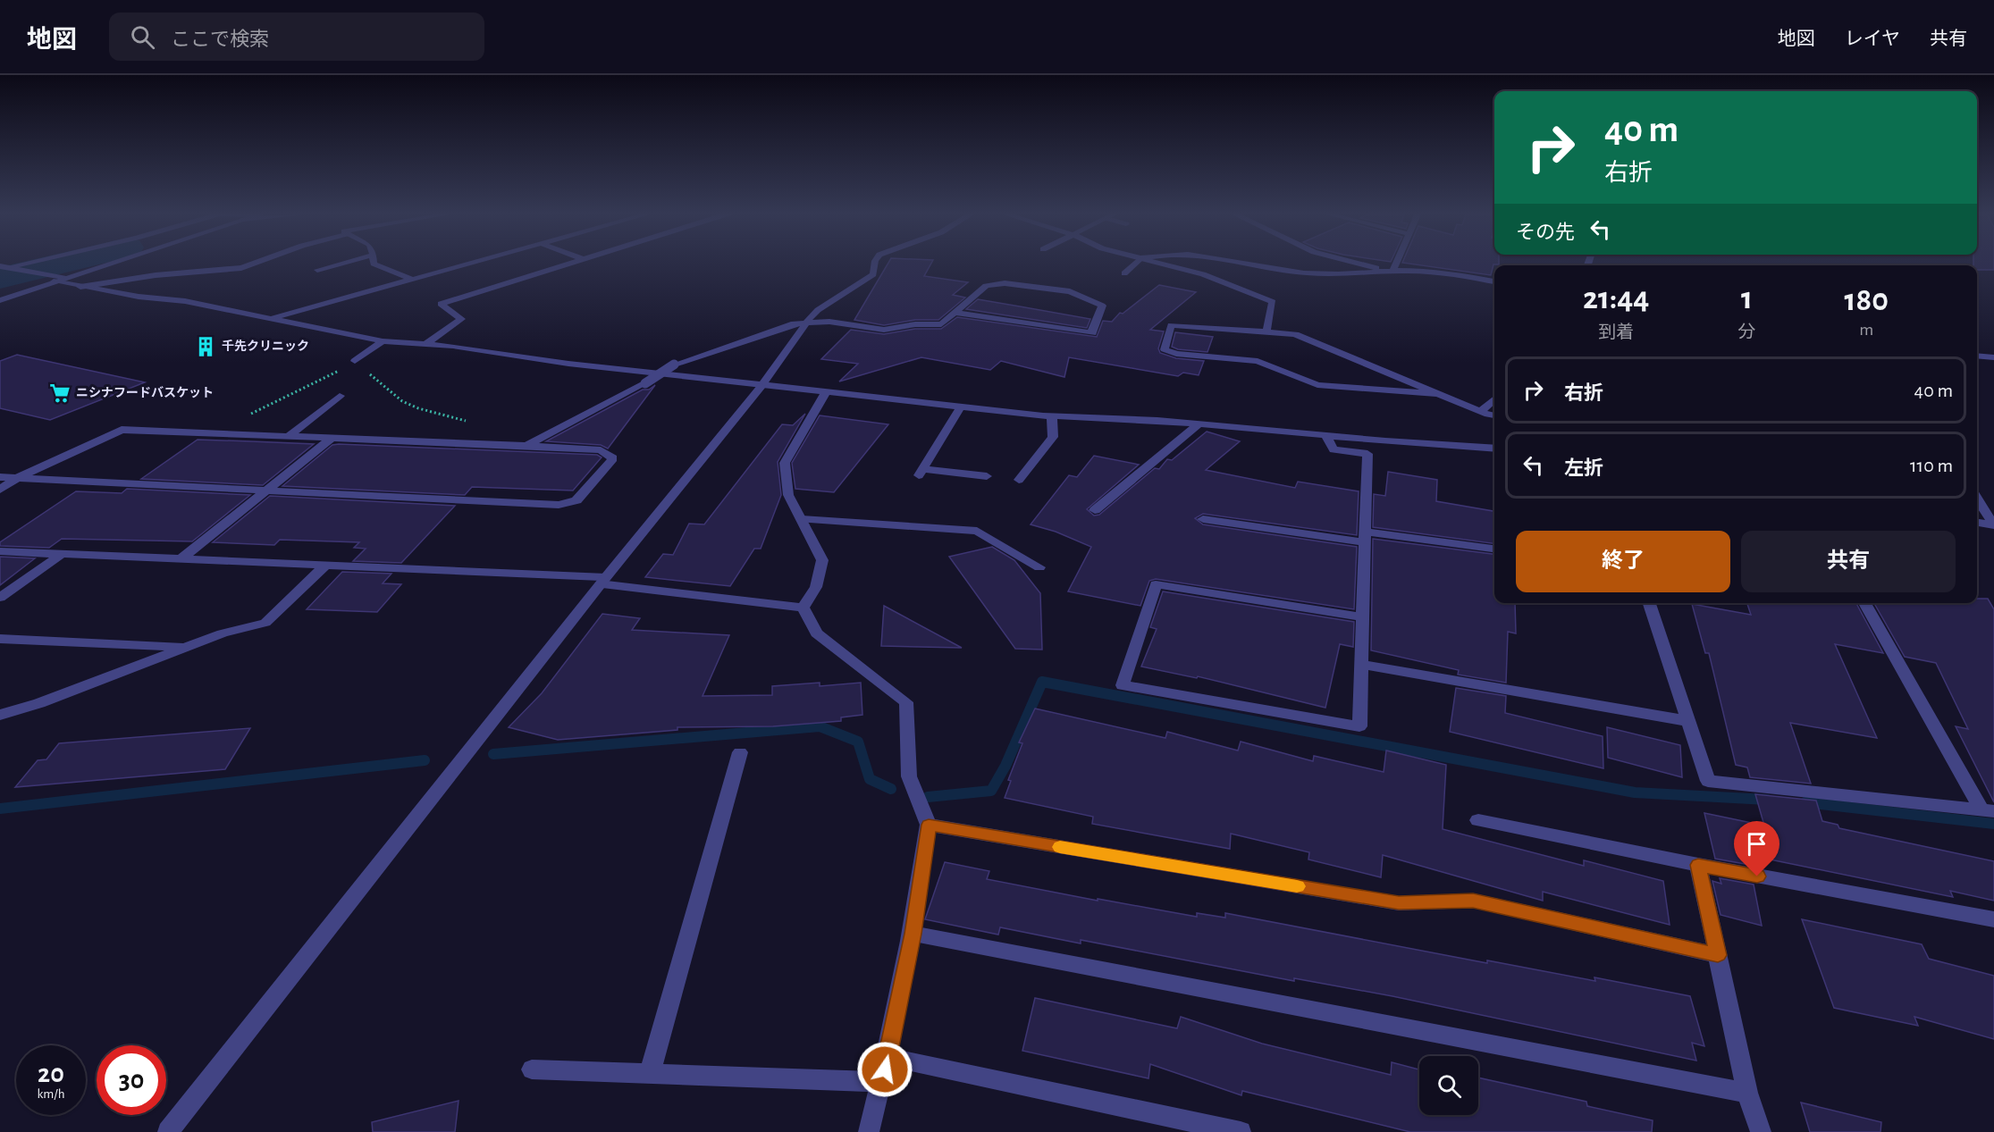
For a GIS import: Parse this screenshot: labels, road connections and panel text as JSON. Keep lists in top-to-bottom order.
{
  "places": {
    "building": ["千先クリニック"],
    "supermarket": ["ニシナフードバスケット"]
  },
  "page": {
    "header": "地図",
    "search": "ここで検索",
    "nav": ["地図", "レイヤ", "共有"],
    "turn": ["40 m", "右折"],
    "then": "その先",
    "eta": [
      "21:44",
      "到着",
      "1",
      "分",
      "180",
      "m"
    ],
    "list": [
      {
        "name": "右折",
        "value": "40 m"
      },
      {
        "name": "左折",
        "value": "110 m"
      }
    ],
    "buttons": ["終了", "共有"],
    "speed": "20 km/h",
    "limit": "30"
  }
}
